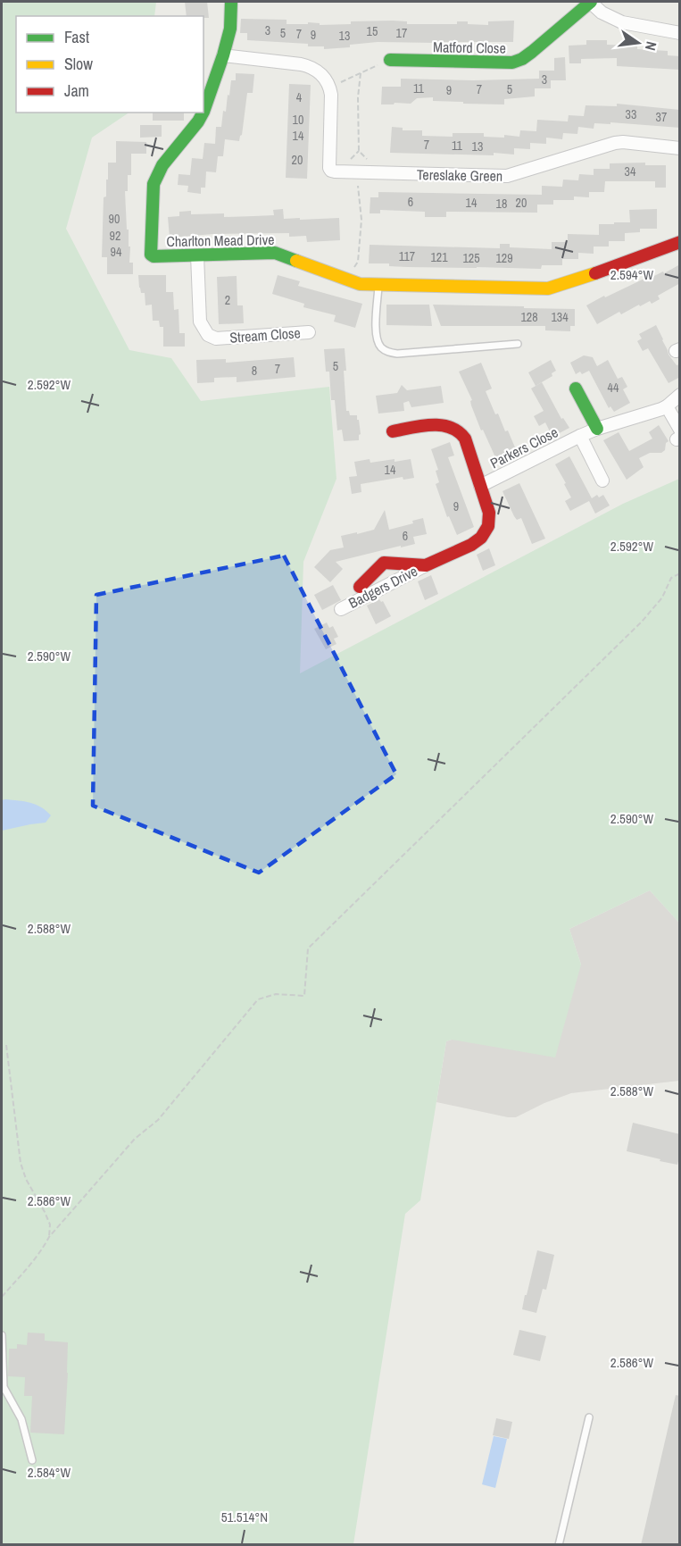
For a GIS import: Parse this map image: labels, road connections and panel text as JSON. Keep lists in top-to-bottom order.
{
  "streets": {
    "street": [
      "Matford Close",
      "Tereslake Green",
      "Charlton Mead Drive",
      "Stream Close",
      "Parkers Close",
      "Badgers Drive"
    ]
  },
  "crossings": [
    ["Charlton Mead Drive", "Stream Close"],
    ["Parkers Close", "Badgers Drive"]
  ],
  "house_numbers": [
    "3",
    "15",
    "5",
    "17",
    "7",
    "9",
    "13",
    "3",
    "11",
    "7",
    "5",
    "9",
    "4",
    "33",
    "37",
    "10",
    "14",
    "7",
    "11",
    "13",
    "20",
    "34",
    "6",
    "14",
    "20",
    "18",
    "90",
    "92",
    "94",
    "117",
    "121",
    "125",
    "129",
    "2",
    "128",
    "134",
    "5",
    "7",
    "8",
    "44",
    "14",
    "9",
    "6"
  ],
  "legend": ["Fast", "Slow", "Jam"],
  "north": "right",
  "coordinates": [
    "2.594°W",
    "2.592°W",
    "2.590°W",
    "2.588°W",
    "2.586°W",
    "2.584°W",
    "51.514°N"
  ]
}
